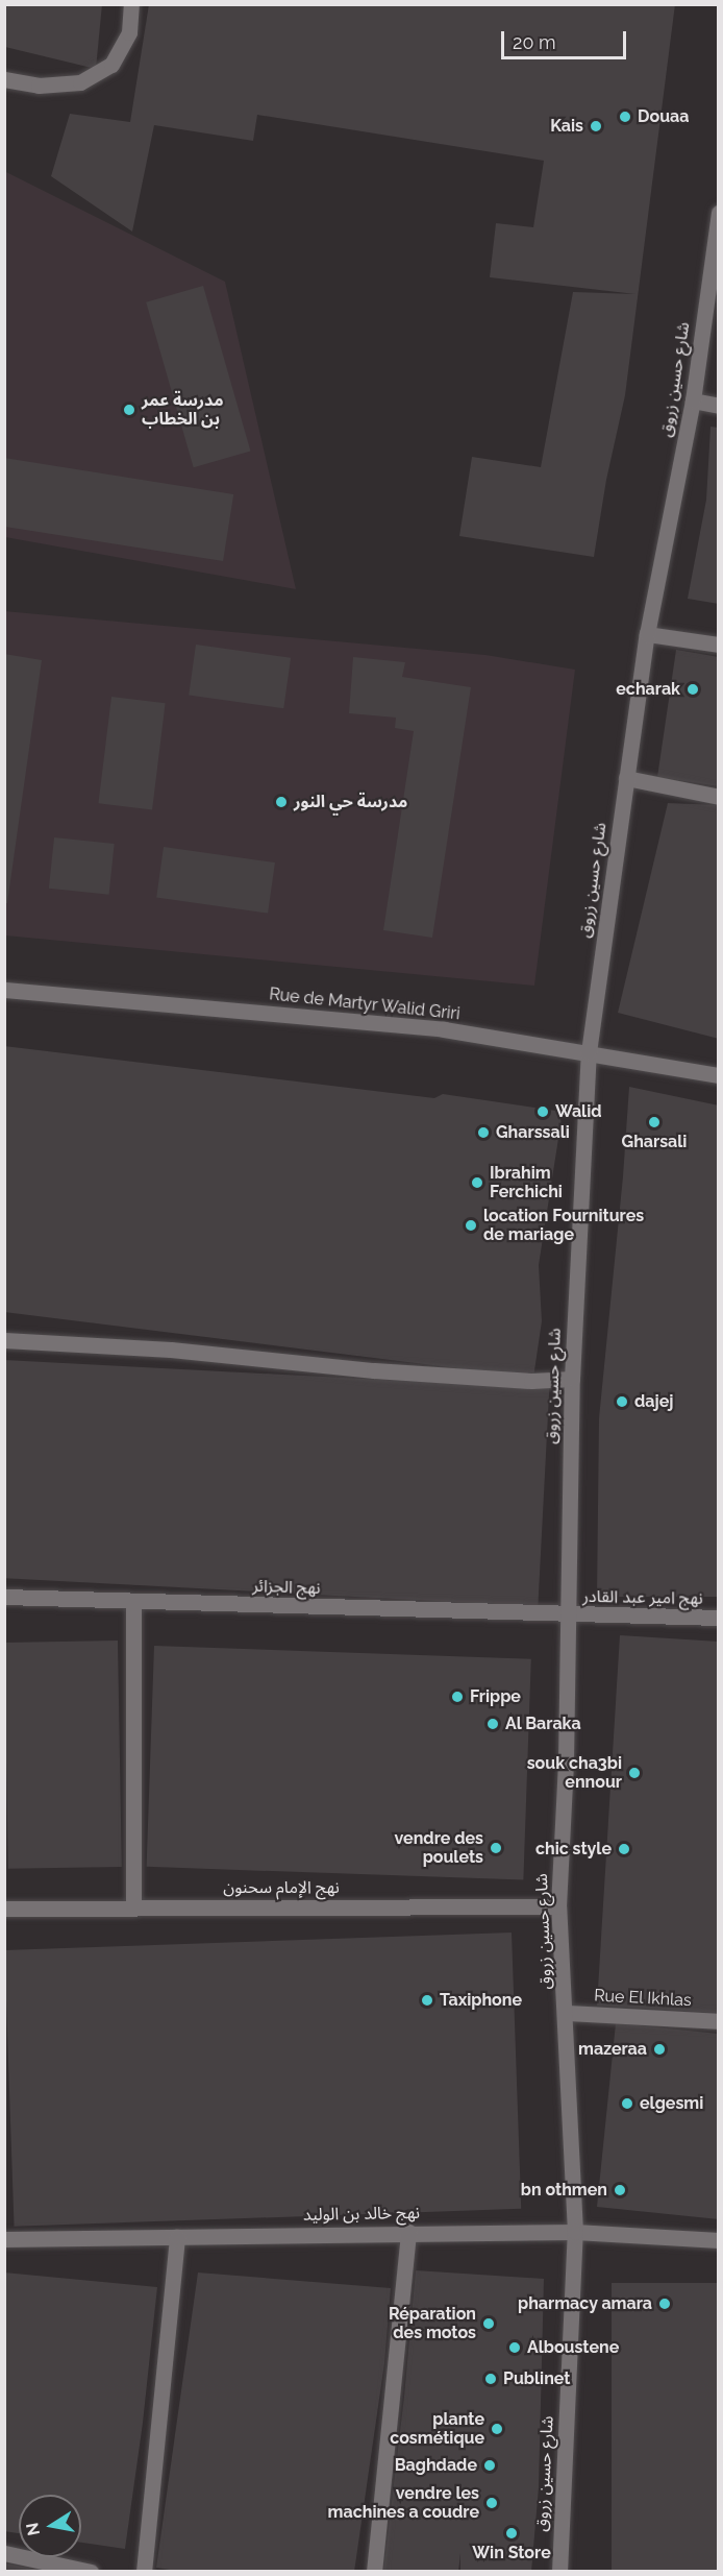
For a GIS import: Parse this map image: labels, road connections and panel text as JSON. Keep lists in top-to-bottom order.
{
  "streets": {
    "street": [
      "شارع حسين زروق",
      "Rue de Martyr Walid Griri",
      "نهج الجزائر",
      "نهج امير عبد القادر",
      "نهج الإمام سحنون",
      "Rue El Ikhlas",
      "نهج خالد بن الوليد"
    ]
  },
  "crossings": [
    ["شارع حسين زروق", "Rue de Martyr Walid Griri"],
    ["شارع حسين زروق", "نهج الجزائر"],
    ["شارع حسين زروق", "نهج امير عبد القادر"],
    ["شارع حسين زروق", "نهج الإمام سحنون"],
    ["شارع حسين زروق", "Rue El Ikhlas"],
    ["شارع حسين زروق", "نهج خالد بن الوليد"],
    ["نهج الجزائر", "نهج امير عبد القادر"]
  ],
  "places": [
    "Douaa",
    "Kais",
    "مدرسة عمر بن الخطاب",
    "echarak",
    "مدرسة حي النور",
    "Walid",
    "Gharsali",
    "Gharssali",
    "Ibrahim Ferchichi",
    "location Fournitures de mariage",
    "dajej",
    "Frippe",
    "Al Baraka",
    "souk cha3bi ennour",
    "vendre des poulets",
    "chic style",
    "Taxiphone",
    "mazeraa",
    "elgesmi",
    "bn othmen",
    "pharmacy amara",
    "Réparation des motos",
    "Alboustene",
    "Publinet",
    "plante cosmétique",
    "Baghdade",
    "vendre les machines a coudre",
    "Win Store"
  ],
  "scale_bar": "20 m",
  "north": "left"
}
